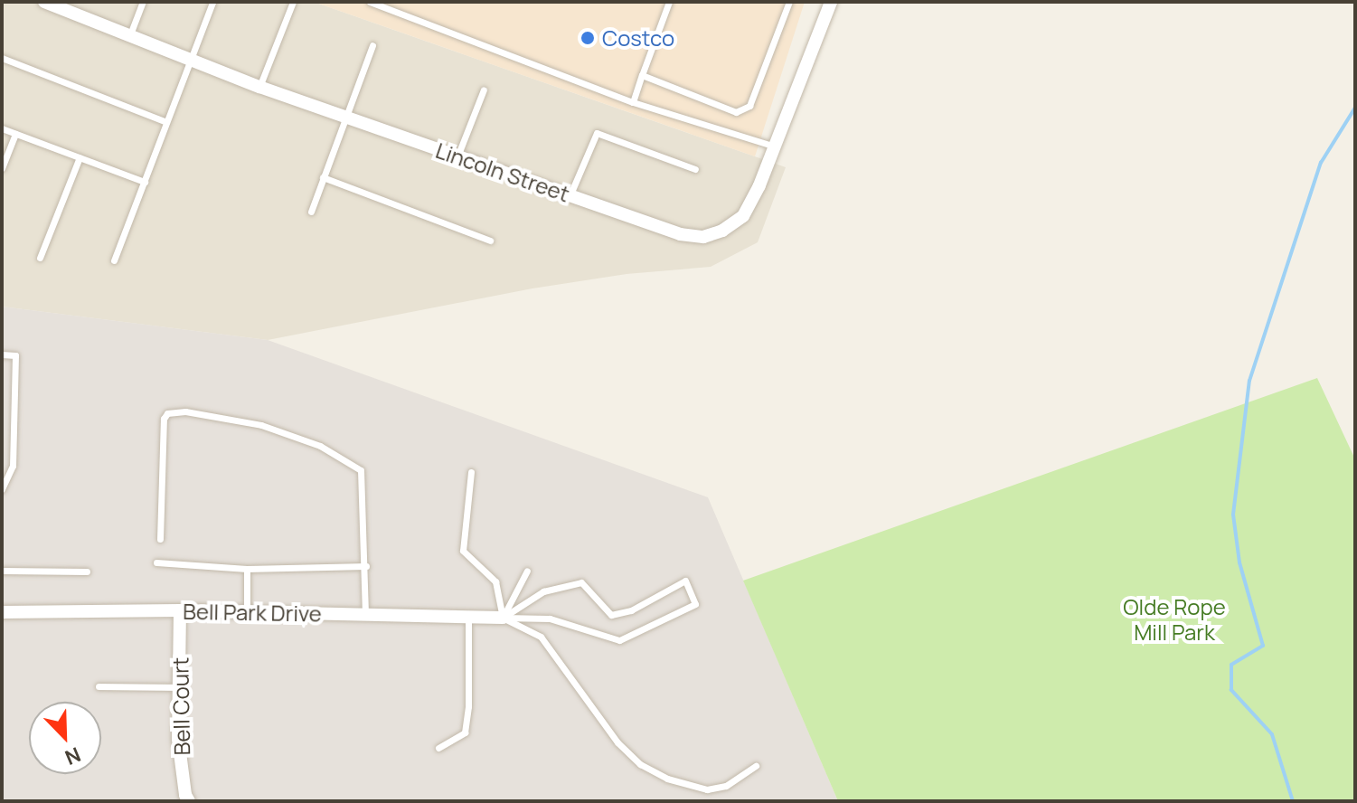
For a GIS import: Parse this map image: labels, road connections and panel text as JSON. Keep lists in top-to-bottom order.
{
  "streets": {
    "street": ["Lincoln Street", "Bell Park Drive", "Bell Court"]
  },
  "crossings": [
    ["Bell Park Drive", "Bell Court"]
  ],
  "parks": ["Olde Rope Mill Park"],
  "places": ["Costco"],
  "north": "bottom right"
}
